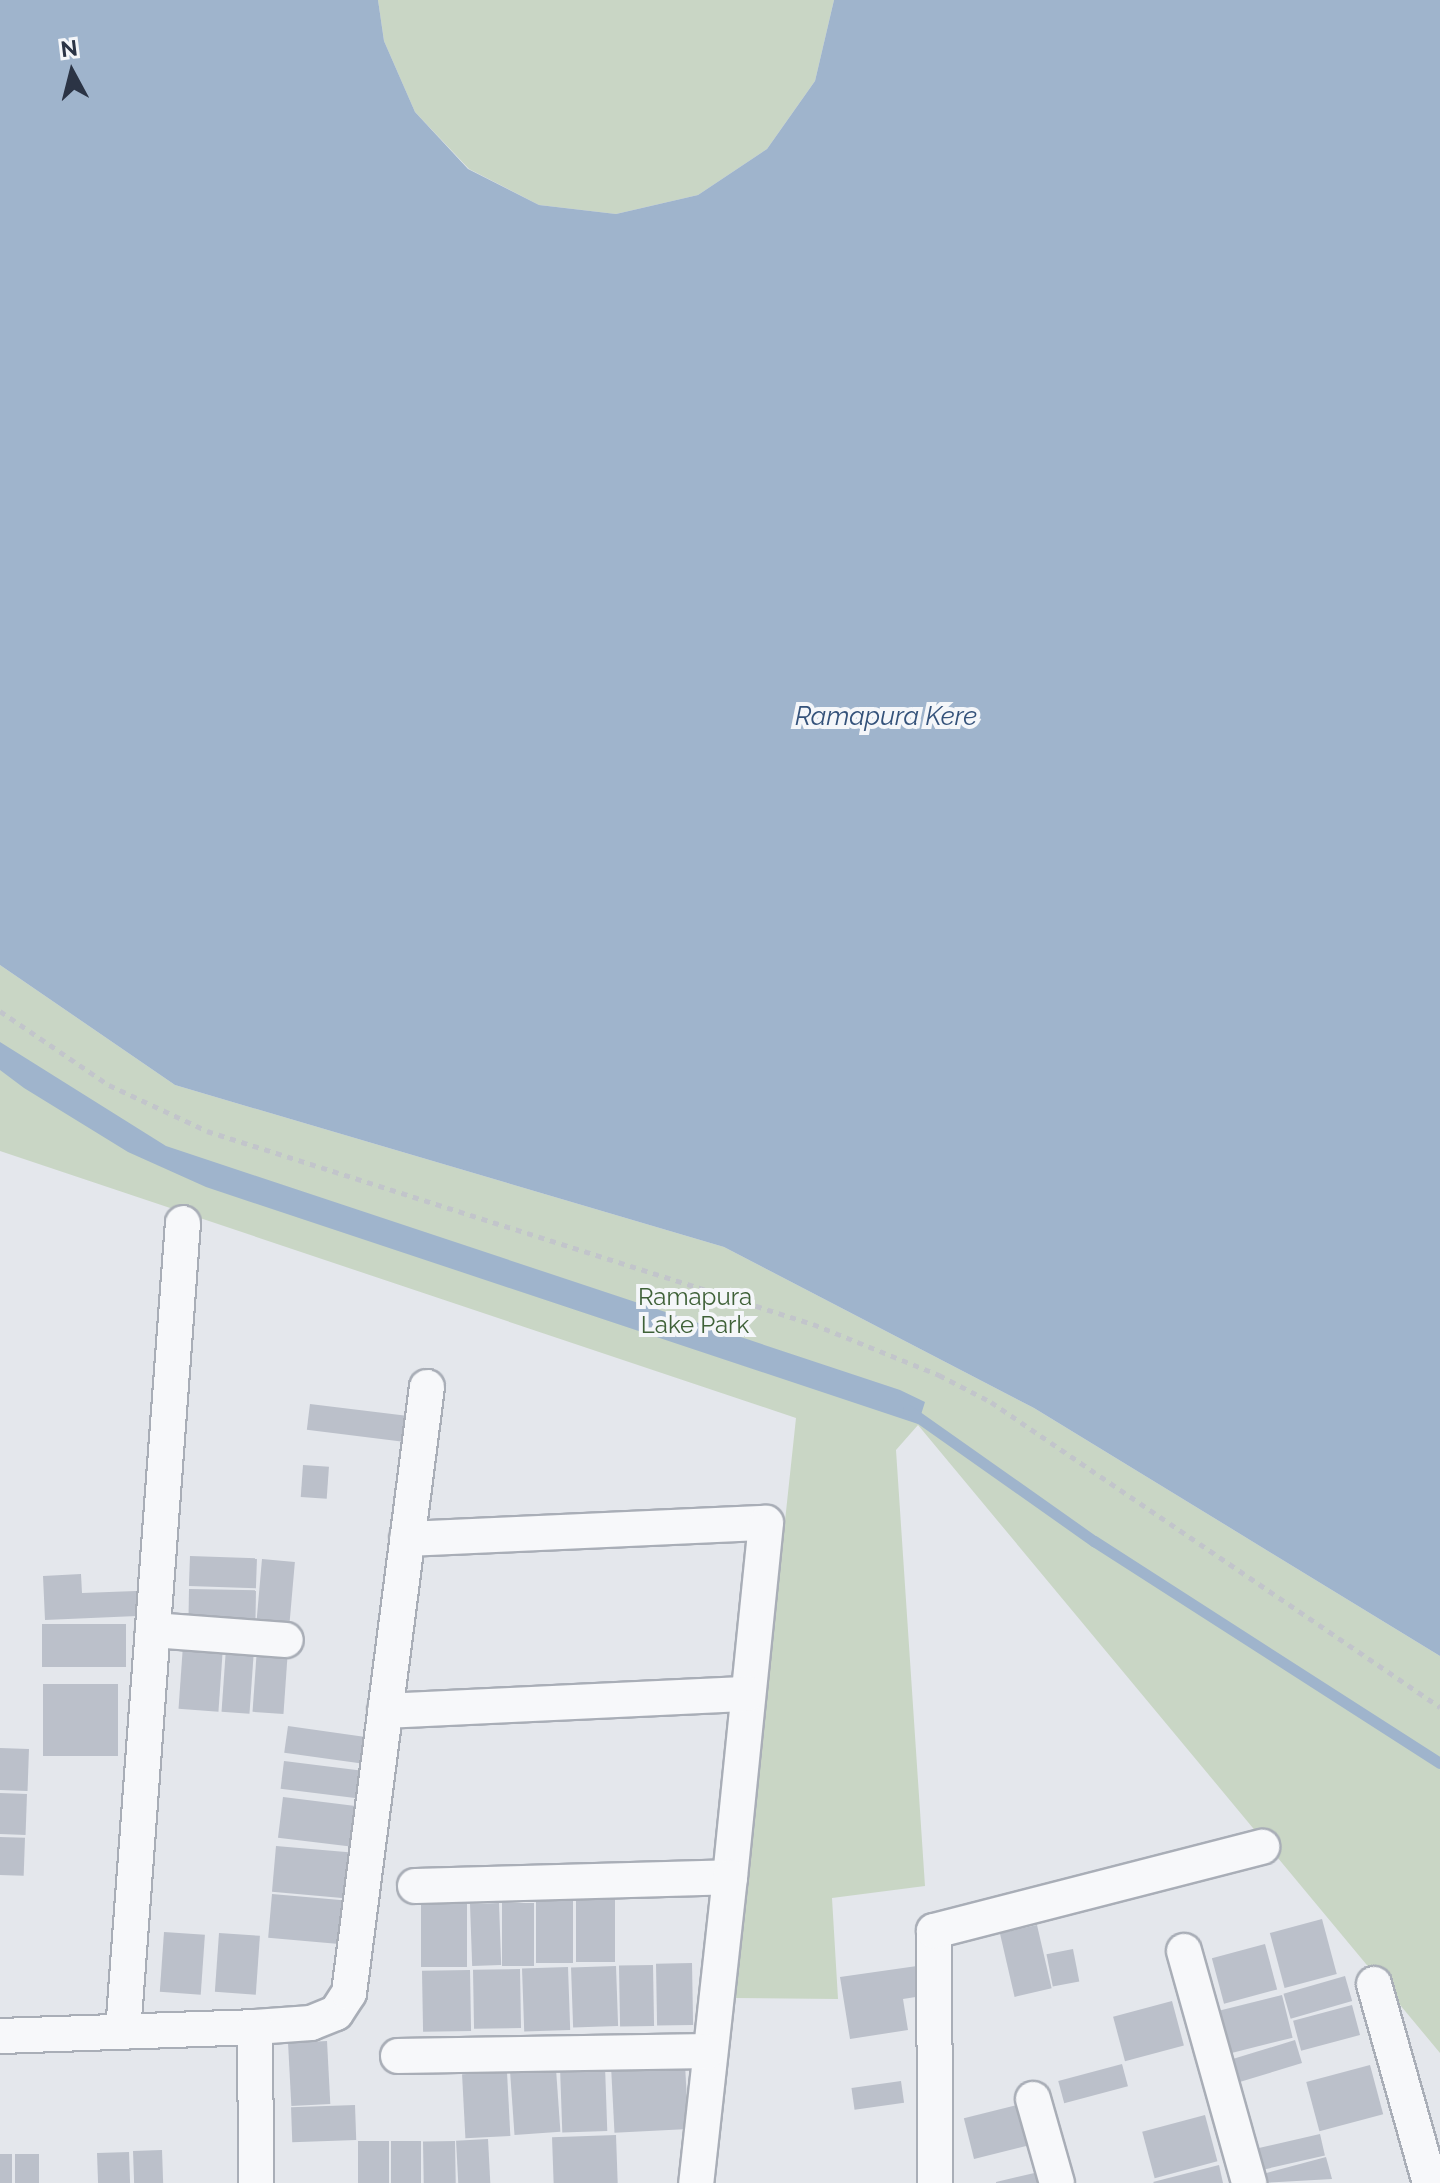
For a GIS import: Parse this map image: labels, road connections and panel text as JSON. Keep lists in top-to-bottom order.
{
  "water": ["Ramapura Kere"],
  "parks": ["Ramapura Lake Park"],
  "north": "top"
}
